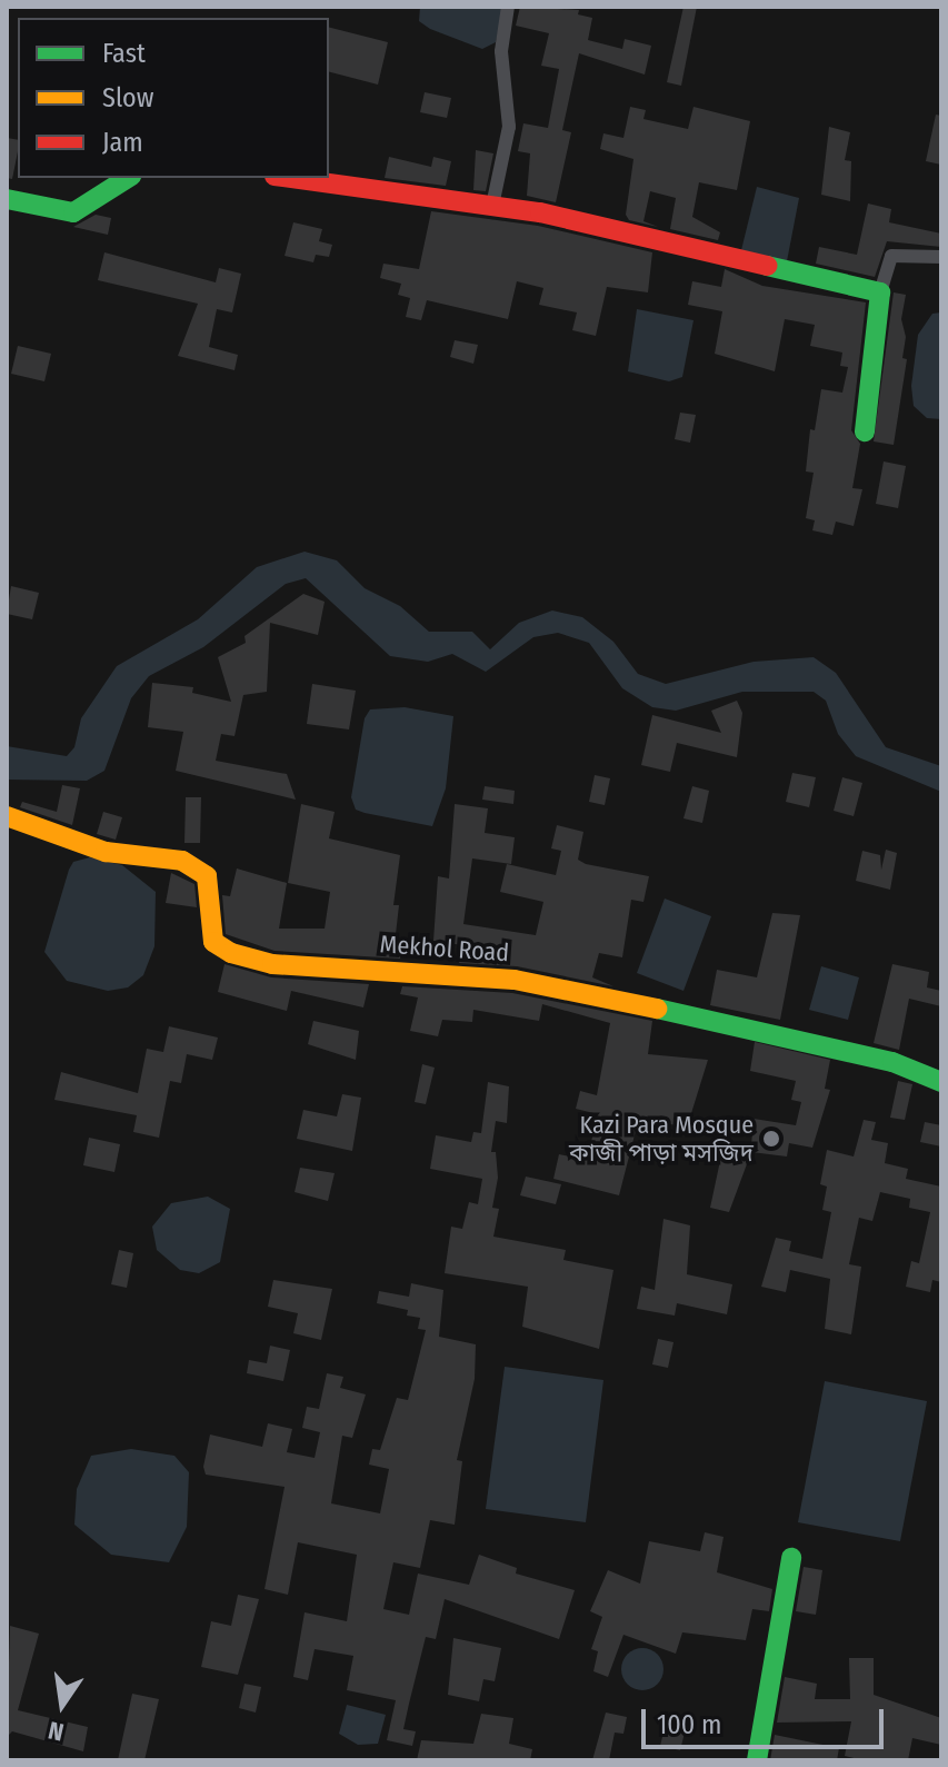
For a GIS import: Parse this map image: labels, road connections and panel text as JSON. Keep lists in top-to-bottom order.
{
  "streets": {
    "street": ["Mekhol Road"]
  },
  "places": ["Kazi Para Mosque কাজী পাড়া মসজিদ"],
  "legend": ["Fast", "Slow", "Jam"],
  "scale_bar": "100 m",
  "north": "bottom"
}
